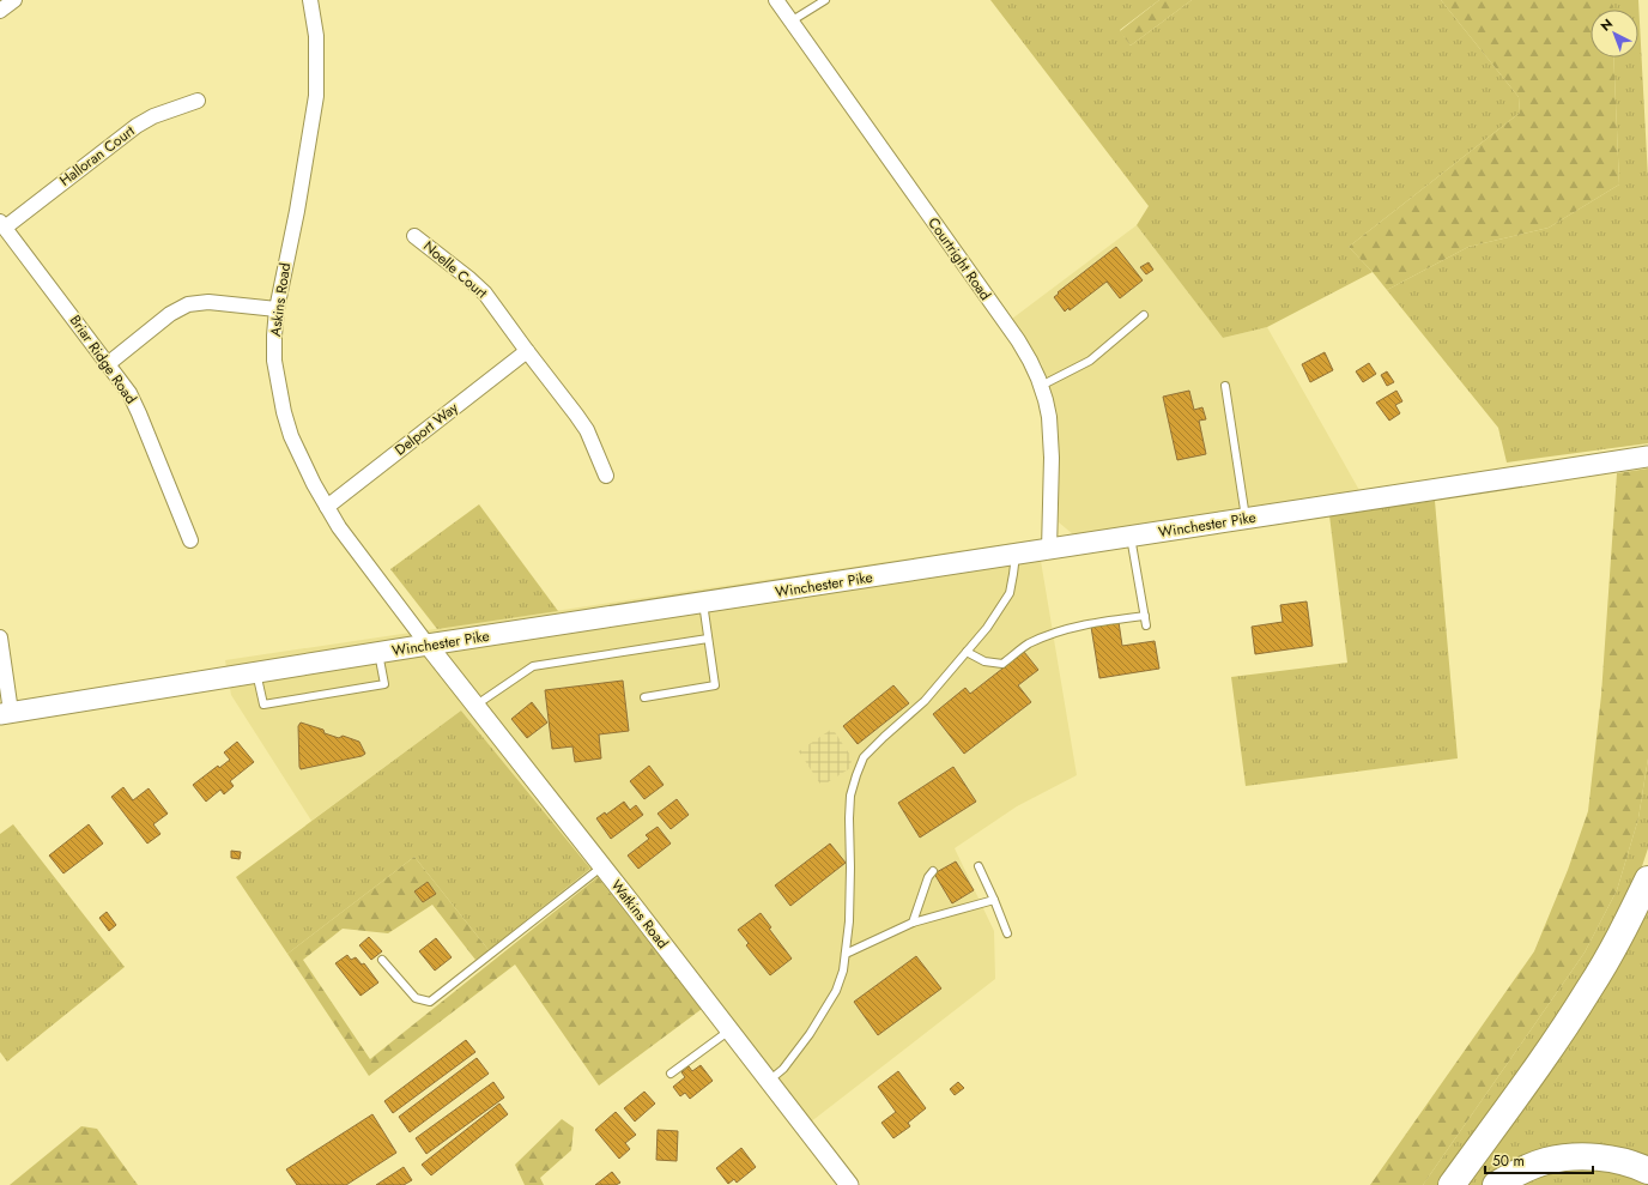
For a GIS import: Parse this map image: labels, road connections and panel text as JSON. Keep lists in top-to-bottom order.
{
  "streets": {
    "main road": ["Winchester Pike"],
    "street": [
      "Halloran Court",
      "Courtright Road",
      "Noelle Court",
      "Askins Road",
      "Briar Ridge Road",
      "Delport Way",
      "Watkins Road"
    ]
  },
  "crossings": [
    ["Halloran Court", "Briar Ridge Road"],
    ["Courtright Road", "Winchester Pike"],
    ["Noelle Court", "Delport Way"],
    ["Askins Road", "Delport Way"],
    ["Askins Road", "Winchester Pike"],
    ["Askins Road", "Watkins Road"],
    ["Winchester Pike", "Watkins Road"]
  ],
  "scale_bar": "50 m",
  "north": "top left"
}
